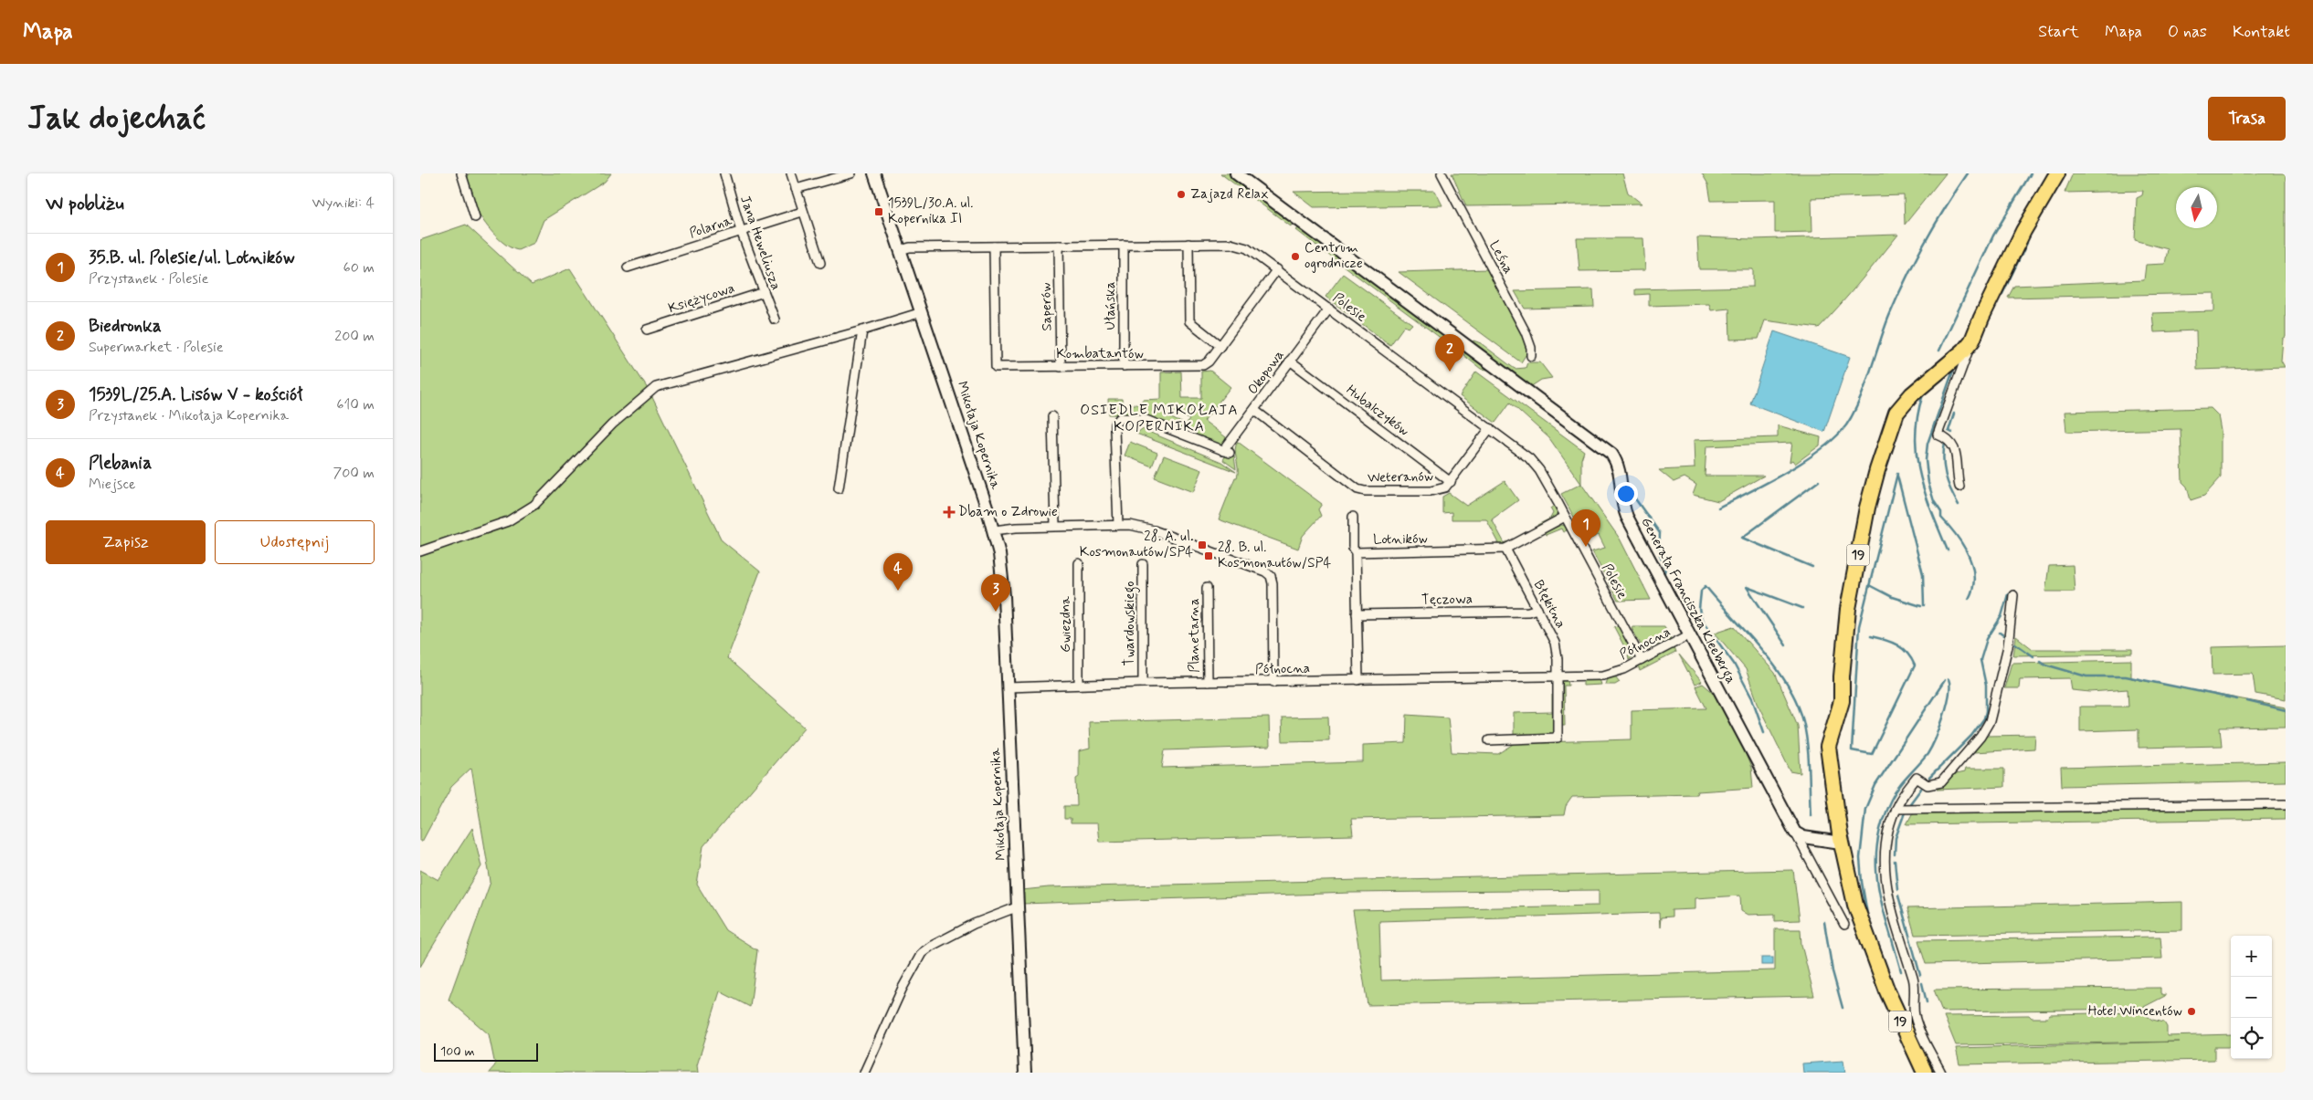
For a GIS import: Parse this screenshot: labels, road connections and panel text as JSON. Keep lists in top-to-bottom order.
{
  "streets": {
    "highway": ["19"],
    "main road": ["Mikołaja Kopernika", "Generała Franciszka Kleeberga"],
    "street": [
      "Polarna",
      "Jana Heweliusza",
      "Leśna",
      "Księżycowa",
      "Ułańska",
      "Saperów",
      "Polesie",
      "Kombatantów",
      "Okopowa",
      "Hubalczyków",
      "Weteranów",
      "Lotników",
      "Tęczowa",
      "Błękitna",
      "Twardowskiego",
      "Gwiezdna",
      "Planetarna",
      "Północna"
    ]
  },
  "crossings": [
    ["Polarna", "Jana Heweliusza"],
    ["Jana Heweliusza", "Księżycowa"],
    ["Ułańska", "Polesie"],
    ["Ułańska", "Kombatantów"],
    ["Saperów", "Polesie"],
    ["Saperów", "Kombatantów"],
    ["Polesie", "Kombatantów"],
    ["Polesie", "Okopowa"],
    ["Polesie", "Mikołaja Kopernika"],
    ["Polesie", "Weteranów"],
    ["Polesie", "Lotników"],
    ["Polesie", "Północna"],
    ["Okopowa", "Hubalczyków"],
    ["Okopowa", "Weteranów"],
    ["Hubalczyków", "Weteranów"],
    ["Mikołaja Kopernika", "Północna"],
    ["Lotników", "Tęczowa"],
    ["Lotników", "Błękitna"],
    ["Lotników", "Północna"],
    ["Tęczowa", "Błękitna"],
    ["Generała Franciszka Kleeberga", "Północna"],
    ["Błękitna", "Północna"],
    ["Twardowskiego", "Północna"],
    ["Gwiezdna", "Północna"],
    ["Planetarna", "Północna"]
  ],
  "districts": ["OSIEDLE MIKOŁAJA KOPERNIKA"],
  "places": {
    "other": ["Zajazd Relax", "Centrum ogrodnicze", "Hotel Wincentów"],
    "transit": ["1539L/30.A. ul. Kopernika II", "28. A. ul. Kosmonautów/SP4", "28. B. ul. Kosmonautów/SP4"],
    "health": ["Dbam o Zdrowie"]
  },
  "scale_bar": "100 m",
  "north": "bottom",
  "page": {
    "header": "Mapa",
    "nav": [
      "Start",
      "Mapa",
      "O nas",
      "Kontakt"
    ],
    "buttons": [
      "Trasa",
      ["Zapisz", "Udostępnij"]
    ],
    "title": "Jak dojechać",
    "heading": ["W pobliżu", "Wyniki: 4"],
    "list": [
      {
        "mark": "1",
        "name": "35.B. ul. Polesie/ul. Lotników",
        "note": "Przystanek · Polesie",
        "value": "60 m"
      },
      {
        "mark": "2",
        "name": "Biedronka",
        "note": "Supermarket · Polesie",
        "value": "200 m"
      },
      {
        "mark": "3",
        "name": "1539L/25.A. Lisów V - kościół",
        "note": "Przystanek · Mikołaja Kopernika",
        "value": "610 m"
      },
      {
        "mark": "4",
        "name": "Plebania",
        "note": "Miejsce",
        "value": "700 m"
      }
    ],
    "pins": [
      "2",
      "1",
      "4",
      "3"
    ],
    "map_buttons": ["+", "−"],
    "scale": "100 m"
  }
}
